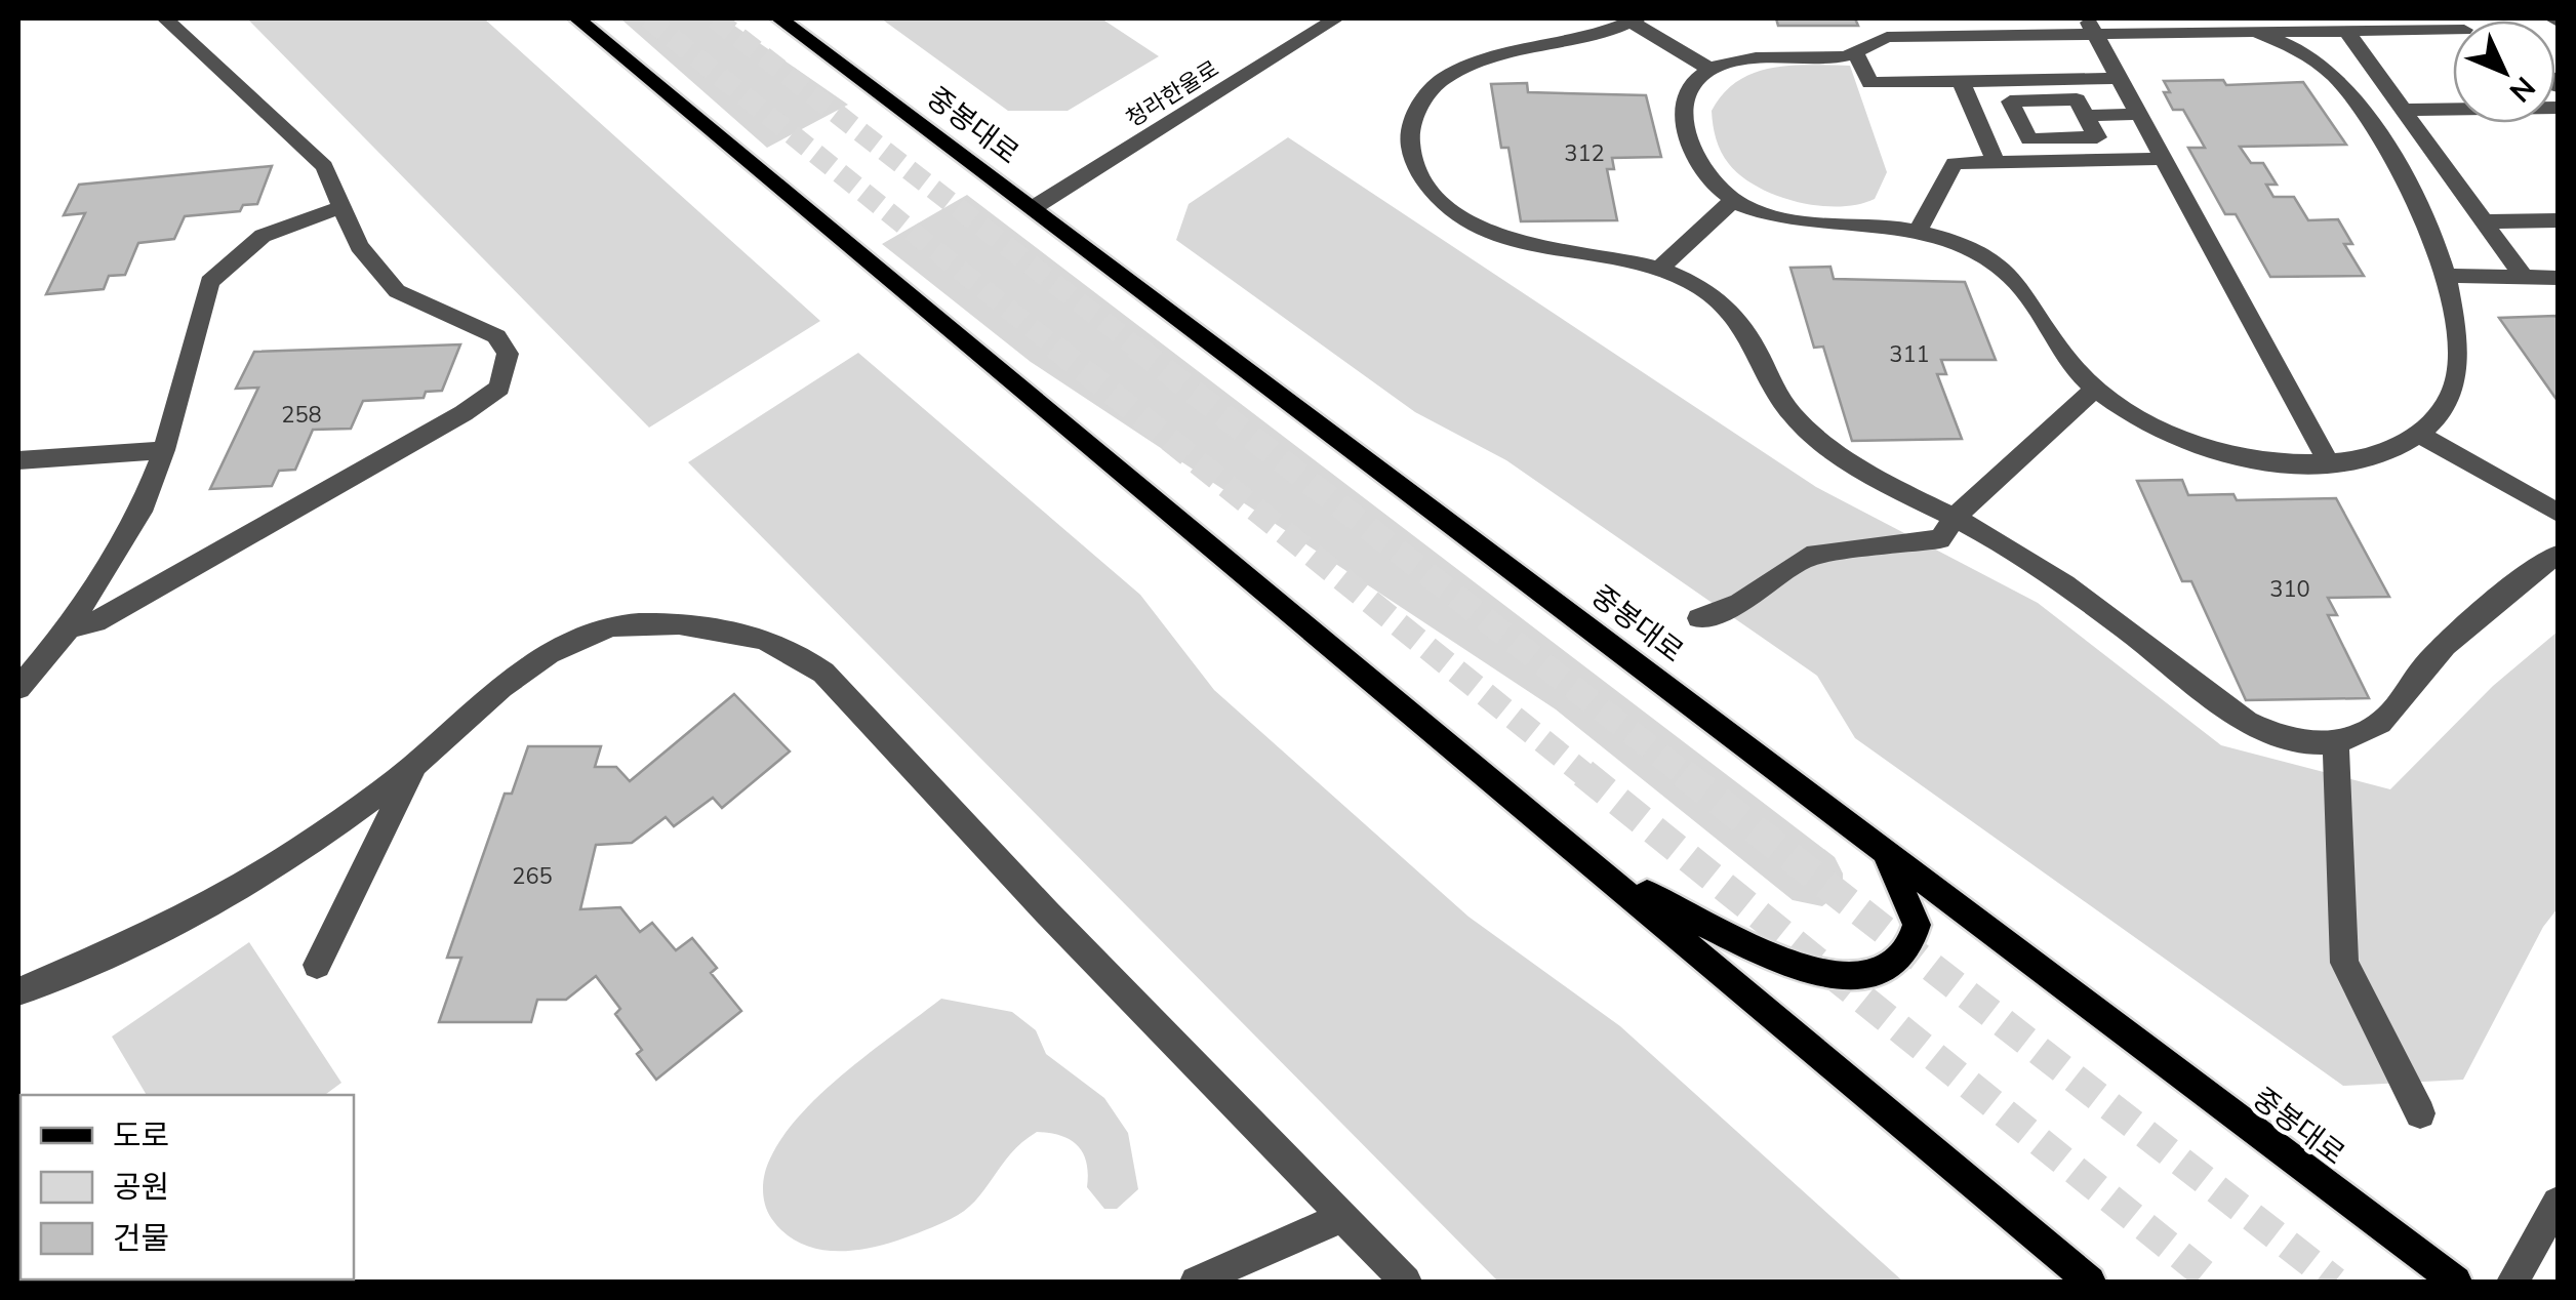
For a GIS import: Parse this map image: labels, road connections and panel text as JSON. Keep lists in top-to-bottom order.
{
  "streets": {
    "main road": ["중봉대로"],
    "street": ["청라한울로"]
  },
  "crossings": [
    ["청라한울로", "중봉대로"]
  ],
  "house_numbers": [
    "312",
    "311",
    "258",
    "310",
    "265"
  ],
  "legend": ["도로", "공원", "건물"],
  "north": "bottom right"
}
